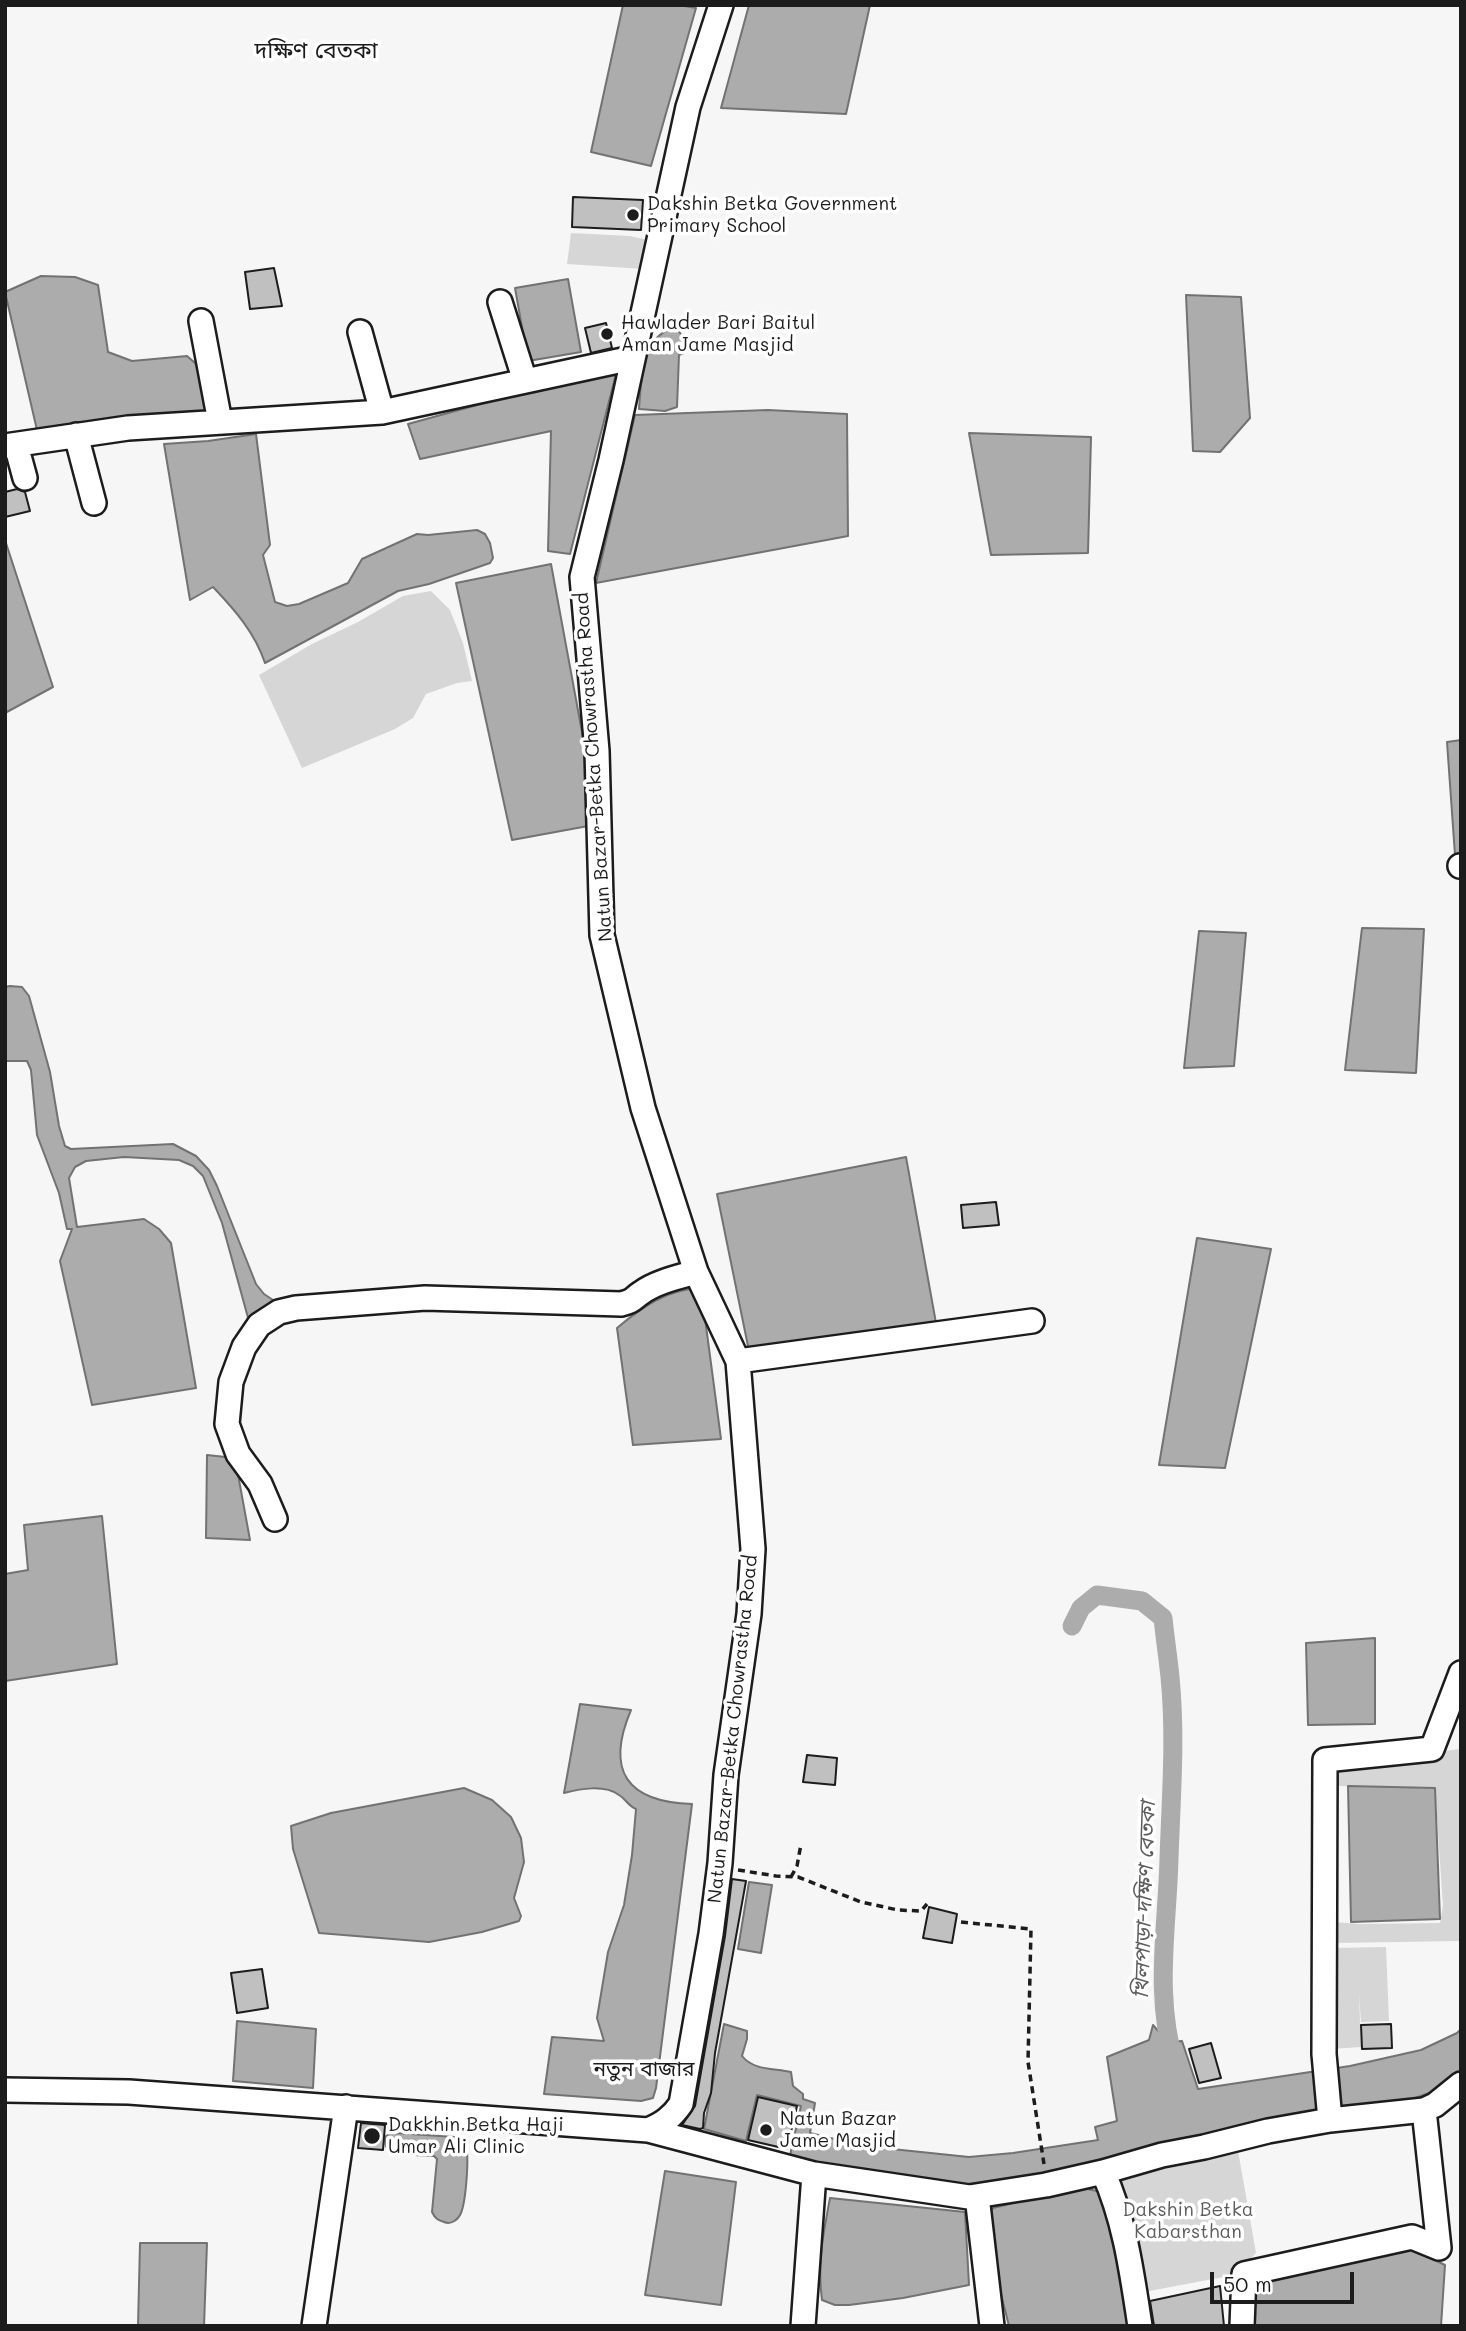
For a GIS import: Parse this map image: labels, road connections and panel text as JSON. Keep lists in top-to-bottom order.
{
  "streets": {
    "street": ["Natun Bazar-Betka Chowrastha Road"]
  },
  "districts": ["দক্ষিণ বেতকা", "নতুন বাজার"],
  "water": ["খিলপাড়া-দক্ষিণ বেতকা"],
  "parks": ["Dakshin Betka Kabarsthan"],
  "places": [
    "Dakshin Betka Government Primary School",
    "Hawlader Bari Baitul Aman Jame Masjid",
    "Natun Bazar Jame Masjid",
    "Dakkhin Betka Haji Umar Ali Clinic"
  ],
  "scale_bar": "50 m"
}
